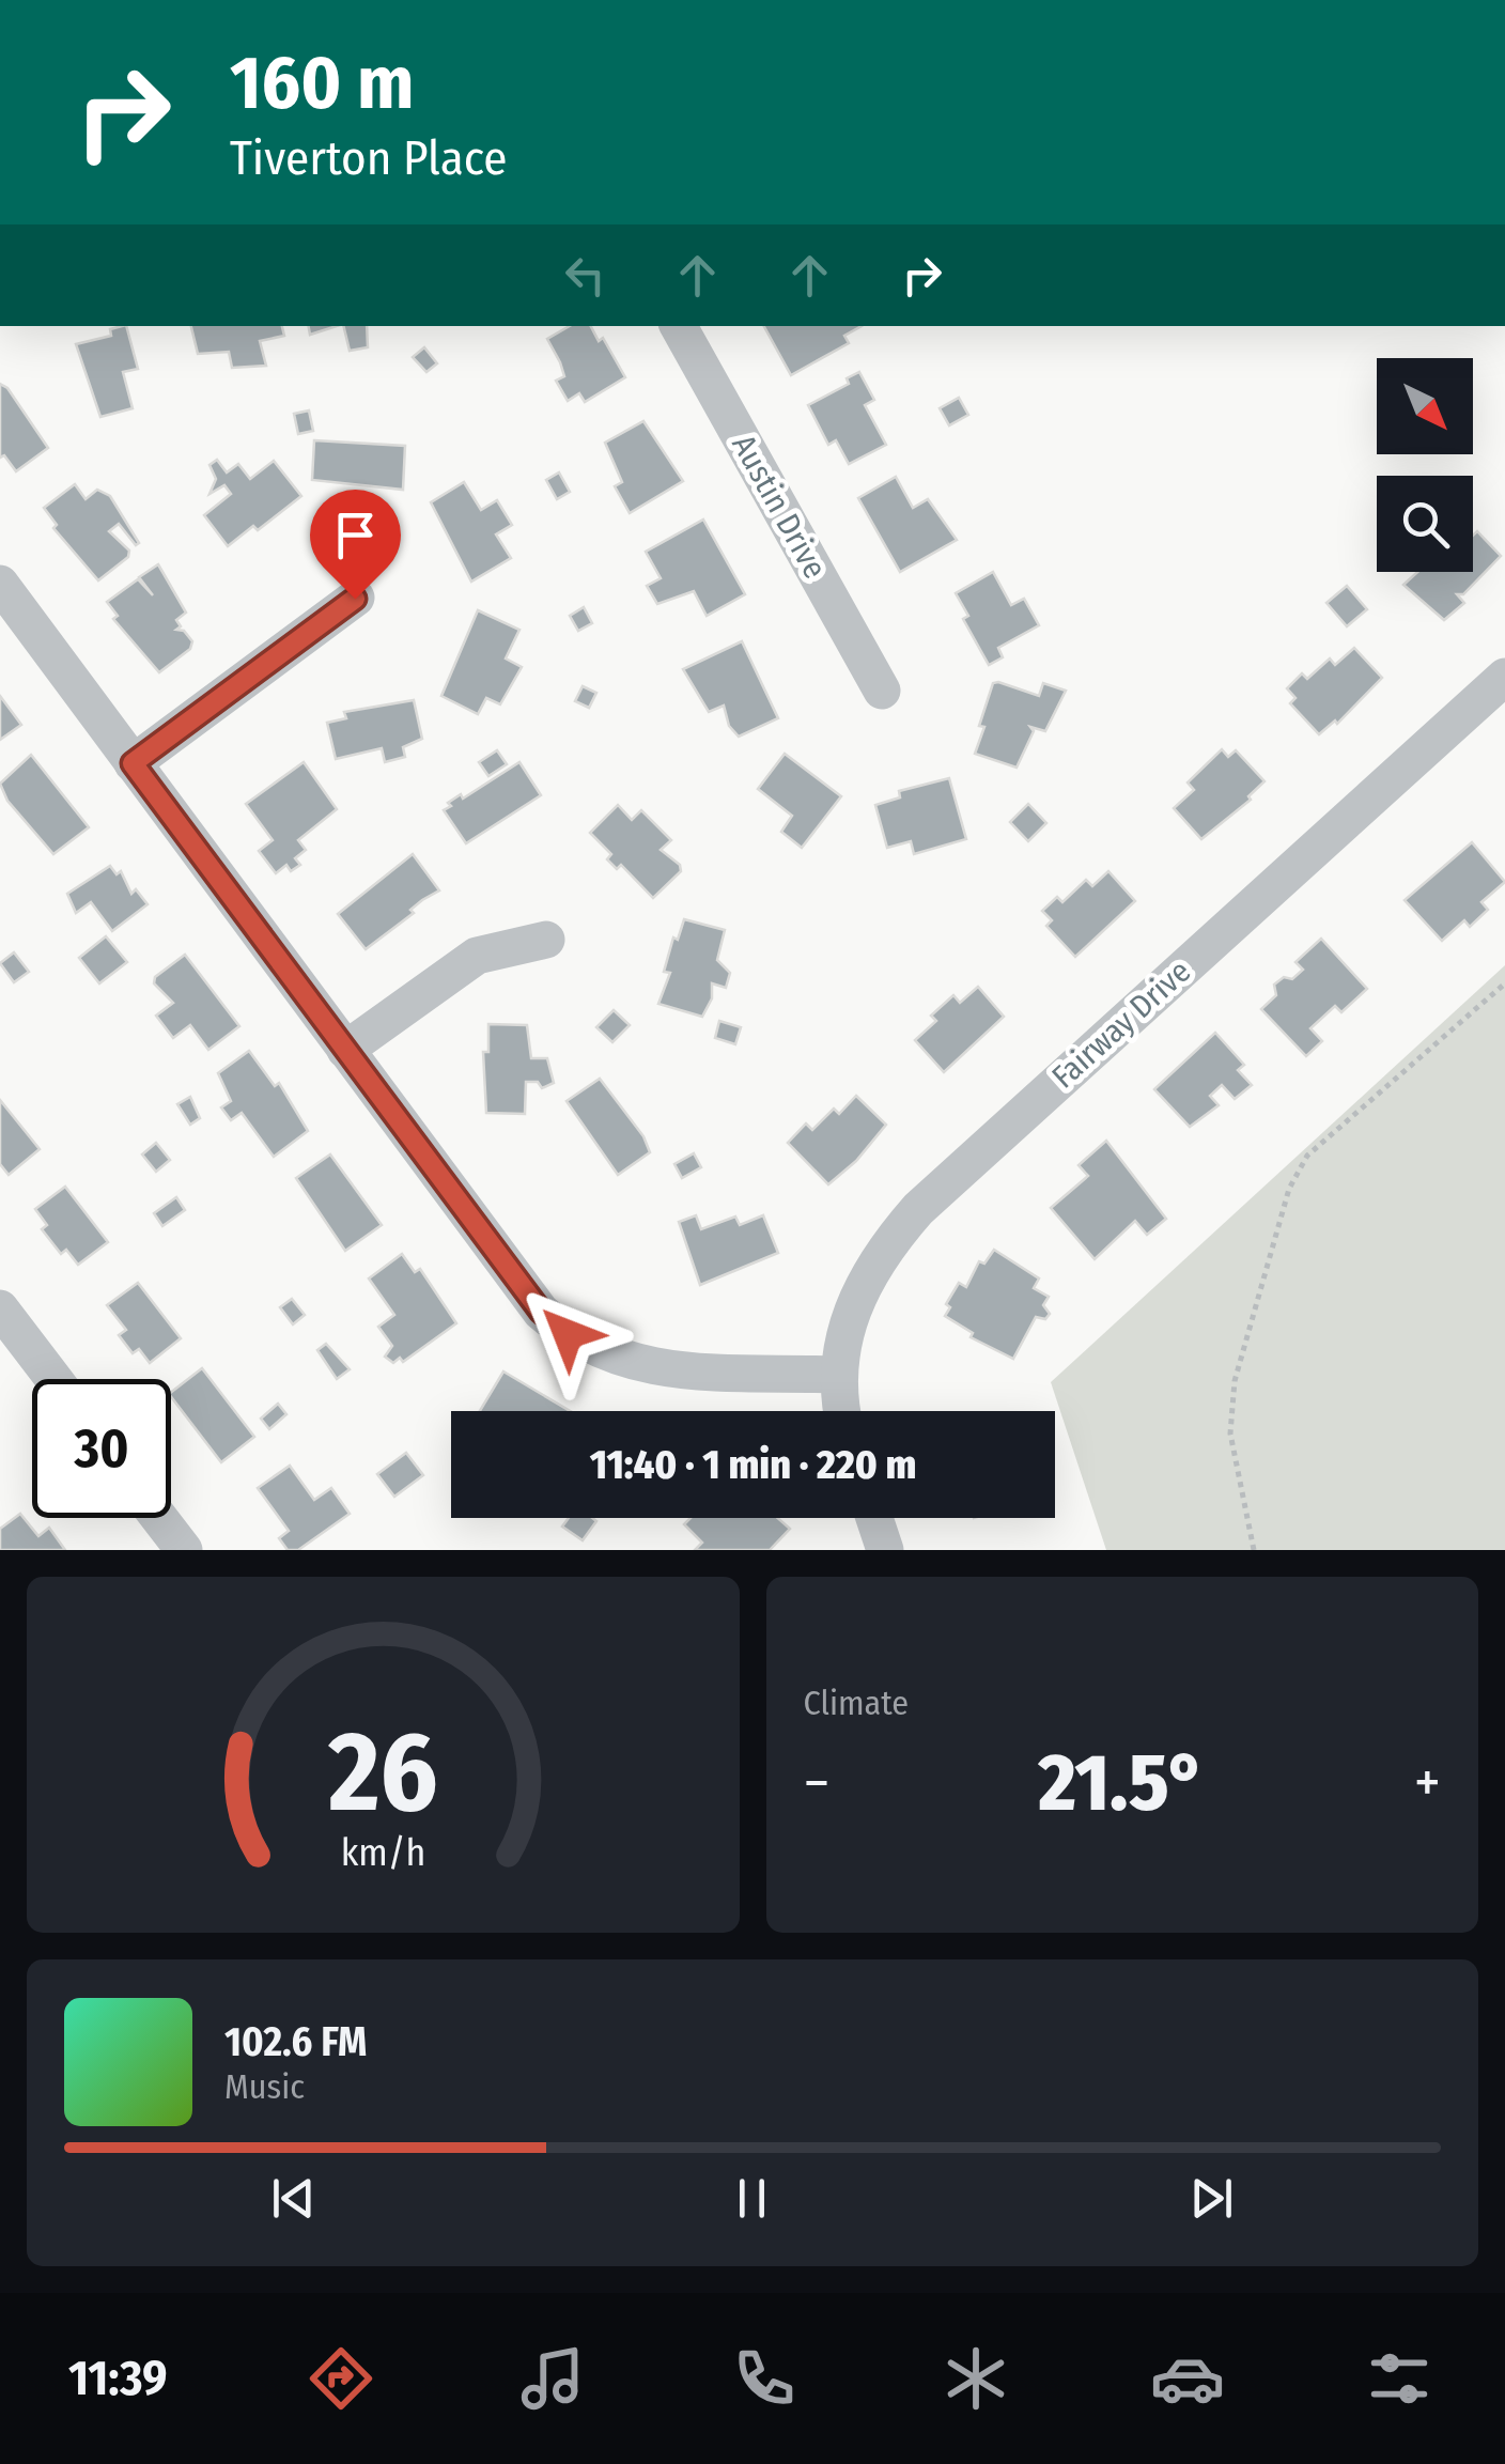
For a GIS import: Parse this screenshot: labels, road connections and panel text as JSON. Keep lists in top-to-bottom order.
{
  "streets": {
    "street": ["Austin Drive", "Fairway Drive"]
  },
  "north": "bottom right",
  "page": {
    "turn": ["160 m", "Tiverton Place"],
    "limit": "30",
    "trip": "11:40 · 1 min · 220 m",
    "tile": "Climate",
    "heat": ["−", "21.5°", "+"],
    "song": ["102.6 FM", "Music"],
    "tabs": "11:39",
    "gauge": ["26", "km/h"]
  }
}
